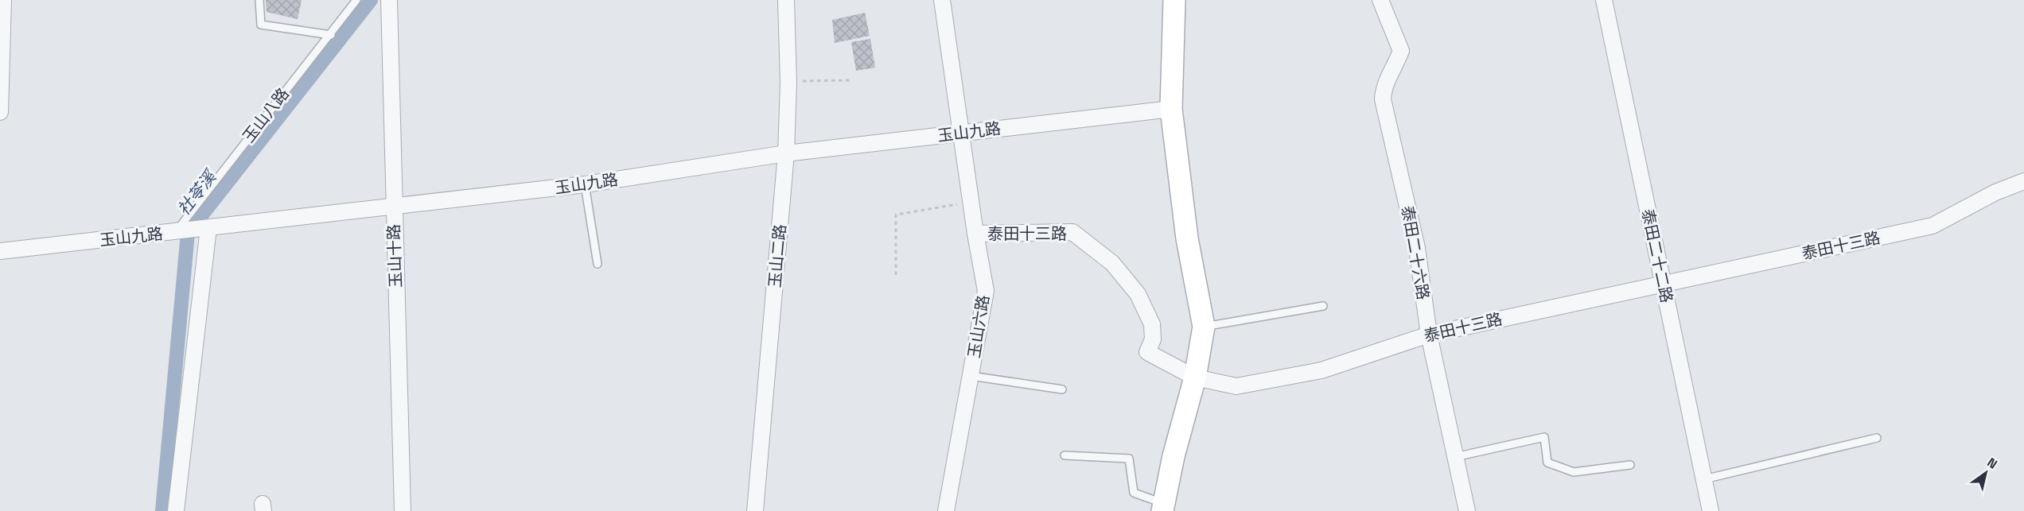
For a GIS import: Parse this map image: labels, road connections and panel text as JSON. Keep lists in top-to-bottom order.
{
  "streets": {
    "street": [
      "玉山九路",
      "泰田十三路",
      "泰田二十六路",
      "玉山十路",
      "玉山二路",
      "泰田二十二路",
      "玉山六路"
    ],
    "lane": ["玉山八路"]
  },
  "crossings": [
    ["玉山八路", "玉山九路"],
    ["玉山九路", "玉山十路"],
    ["玉山九路", "玉山二路"],
    ["玉山九路", "玉山六路"],
    ["泰田十三路", "泰田二十六路"],
    ["泰田十三路", "泰田二十二路"],
    ["泰田十三路", "玉山六路"]
  ],
  "water": ["社苓溪"],
  "north": "top right"
}
